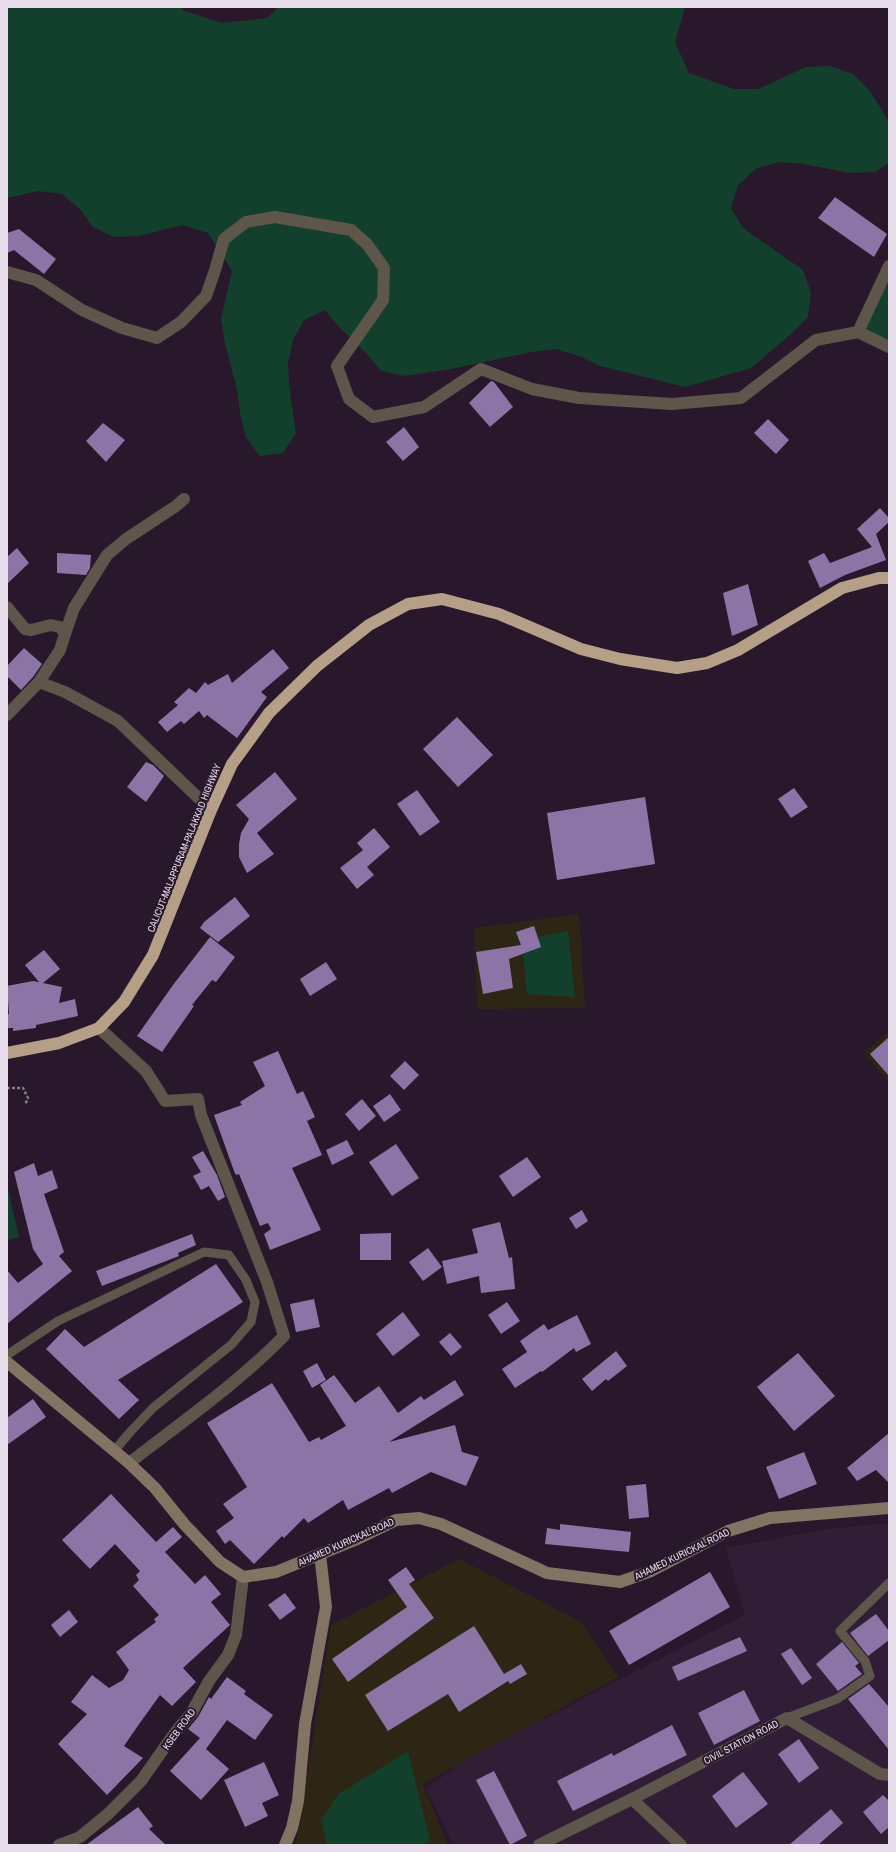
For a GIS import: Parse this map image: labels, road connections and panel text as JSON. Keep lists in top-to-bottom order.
{
  "streets": {
    "highway": ["CALICUT-MALAPPURAM-PALAKKAD HIGHWAY"],
    "main road": ["AHAMED KURICKAL ROAD"],
    "street": ["KSEB ROAD", "CIVIL STATION ROAD"]
  },
  "crossings": [
    ["AHAMED KURICKAL ROAD", "KSEB ROAD"]
  ]
}
